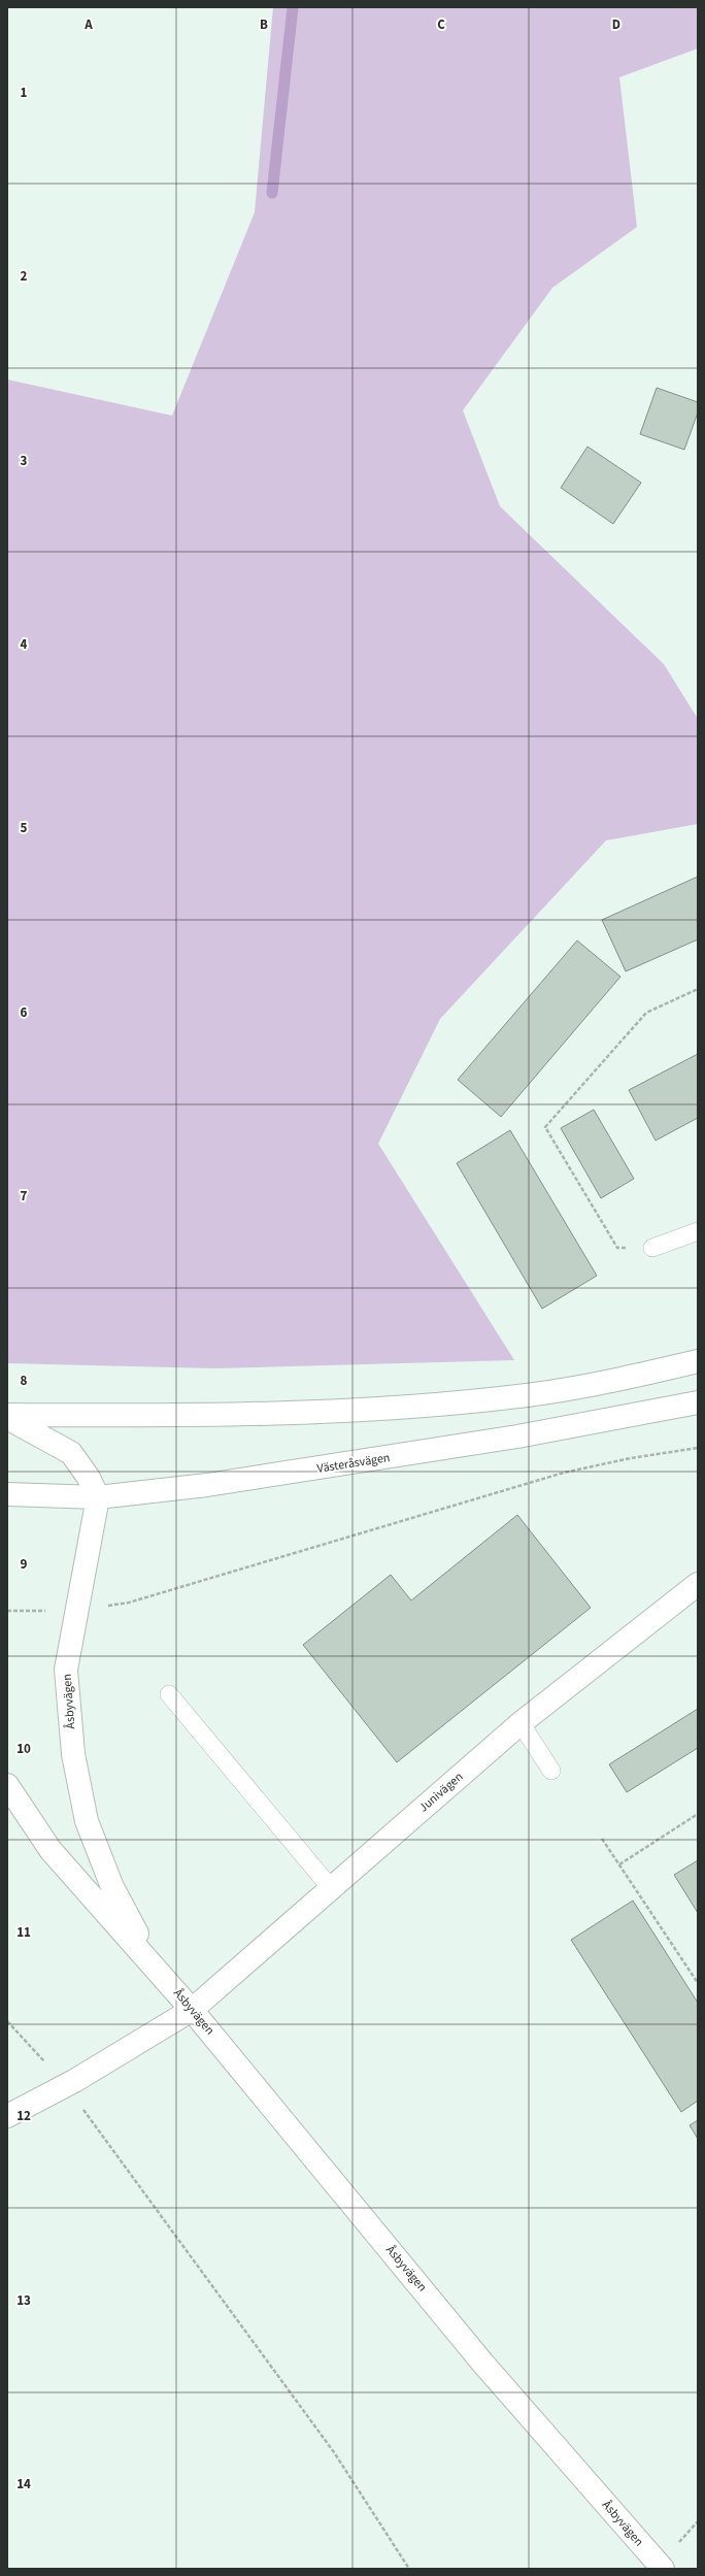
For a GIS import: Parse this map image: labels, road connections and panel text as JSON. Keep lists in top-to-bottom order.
{
  "streets": {
    "street": ["Västeråsvägen", "Åsbyvägen", "Junivägen"]
  },
  "crossings": [
    ["Västeråsvägen", "Åsbyvägen"],
    ["Åsbyvägen", "Junivägen"]
  ],
  "grid": {
    "columns": [
      "A",
      "B",
      "C",
      "D"
    ],
    "rows": [
      "1",
      "2",
      "3",
      "4",
      "5",
      "6",
      "7",
      "8",
      "9",
      "10",
      "11",
      "12",
      "13",
      "14"
    ]
  }
}
